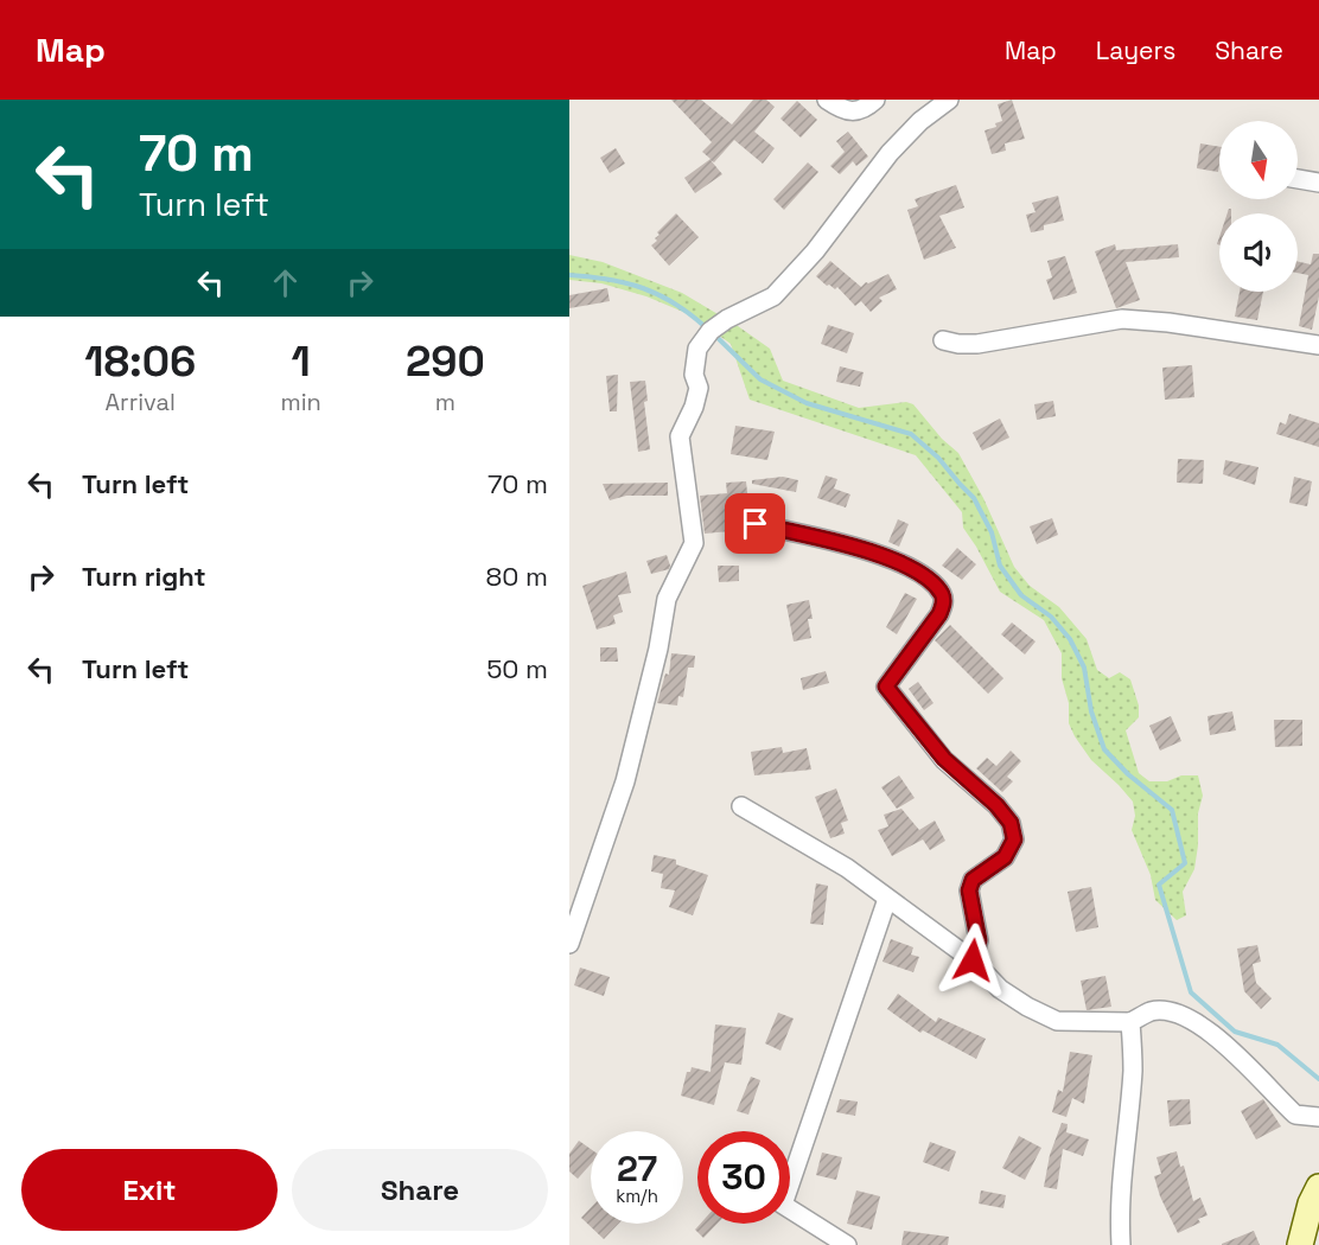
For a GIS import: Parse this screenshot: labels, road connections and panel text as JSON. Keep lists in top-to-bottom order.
{
  "north": "bottom",
  "page": {
    "header": "Map",
    "nav": ["Map", "Layers", "Share"],
    "turn": ["70 m", "Turn left"],
    "eta": [
      "18:06",
      "Arrival",
      "1",
      "min",
      "290",
      "m"
    ],
    "list": [
      {
        "name": "Turn left",
        "value": "70 m"
      },
      {
        "name": "Turn right",
        "value": "80 m"
      },
      {
        "name": "Turn left",
        "value": "50 m"
      }
    ],
    "speed": "27 km/h",
    "limit": "30",
    "buttons": ["Exit", "Share"]
  }
}
